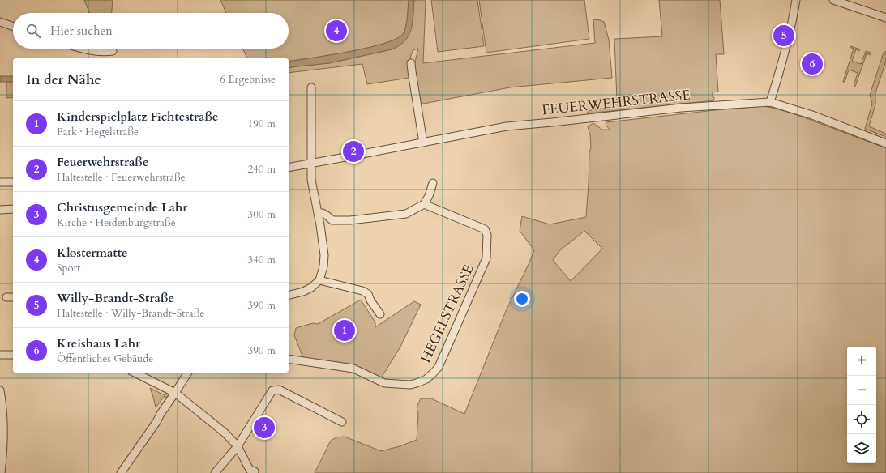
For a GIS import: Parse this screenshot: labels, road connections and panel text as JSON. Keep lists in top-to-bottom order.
{
  "streets": {
    "street": ["FEUERWEHRSTRASSE", "HEGELSTRASSE"]
  },
  "page": {
    "search": "Hier suchen",
    "pins": [
      "4",
      "5",
      "6",
      "2",
      "1",
      "3"
    ],
    "heading": ["In der Nähe", "6 Ergebnisse"],
    "list": [
      {
        "mark": "1",
        "name": "Kinderspielplatz Fichtestraße",
        "note": "Park · Hegelstraße",
        "value": "190 m"
      },
      {
        "mark": "2",
        "name": "Feuerwehrstraße",
        "note": "Haltestelle · Feuerwehrstraße",
        "value": "240 m"
      },
      {
        "mark": "3",
        "name": "Christusgemeinde Lahr",
        "note": "Kirche · Heidenburgstraße",
        "value": "300 m"
      },
      {
        "mark": "4",
        "name": "Klostermatte",
        "note": "Sport",
        "value": "340 m"
      },
      {
        "mark": "5",
        "name": "Willy-Brandt-Straße",
        "note": "Haltestelle · Willy-Brandt-Straße",
        "value": "390 m"
      },
      {
        "mark": "6",
        "name": "Kreishaus Lahr",
        "note": "Öffentliches Gebäude",
        "value": "390 m"
      }
    ],
    "map_buttons": ["+", "−"]
  }
}
